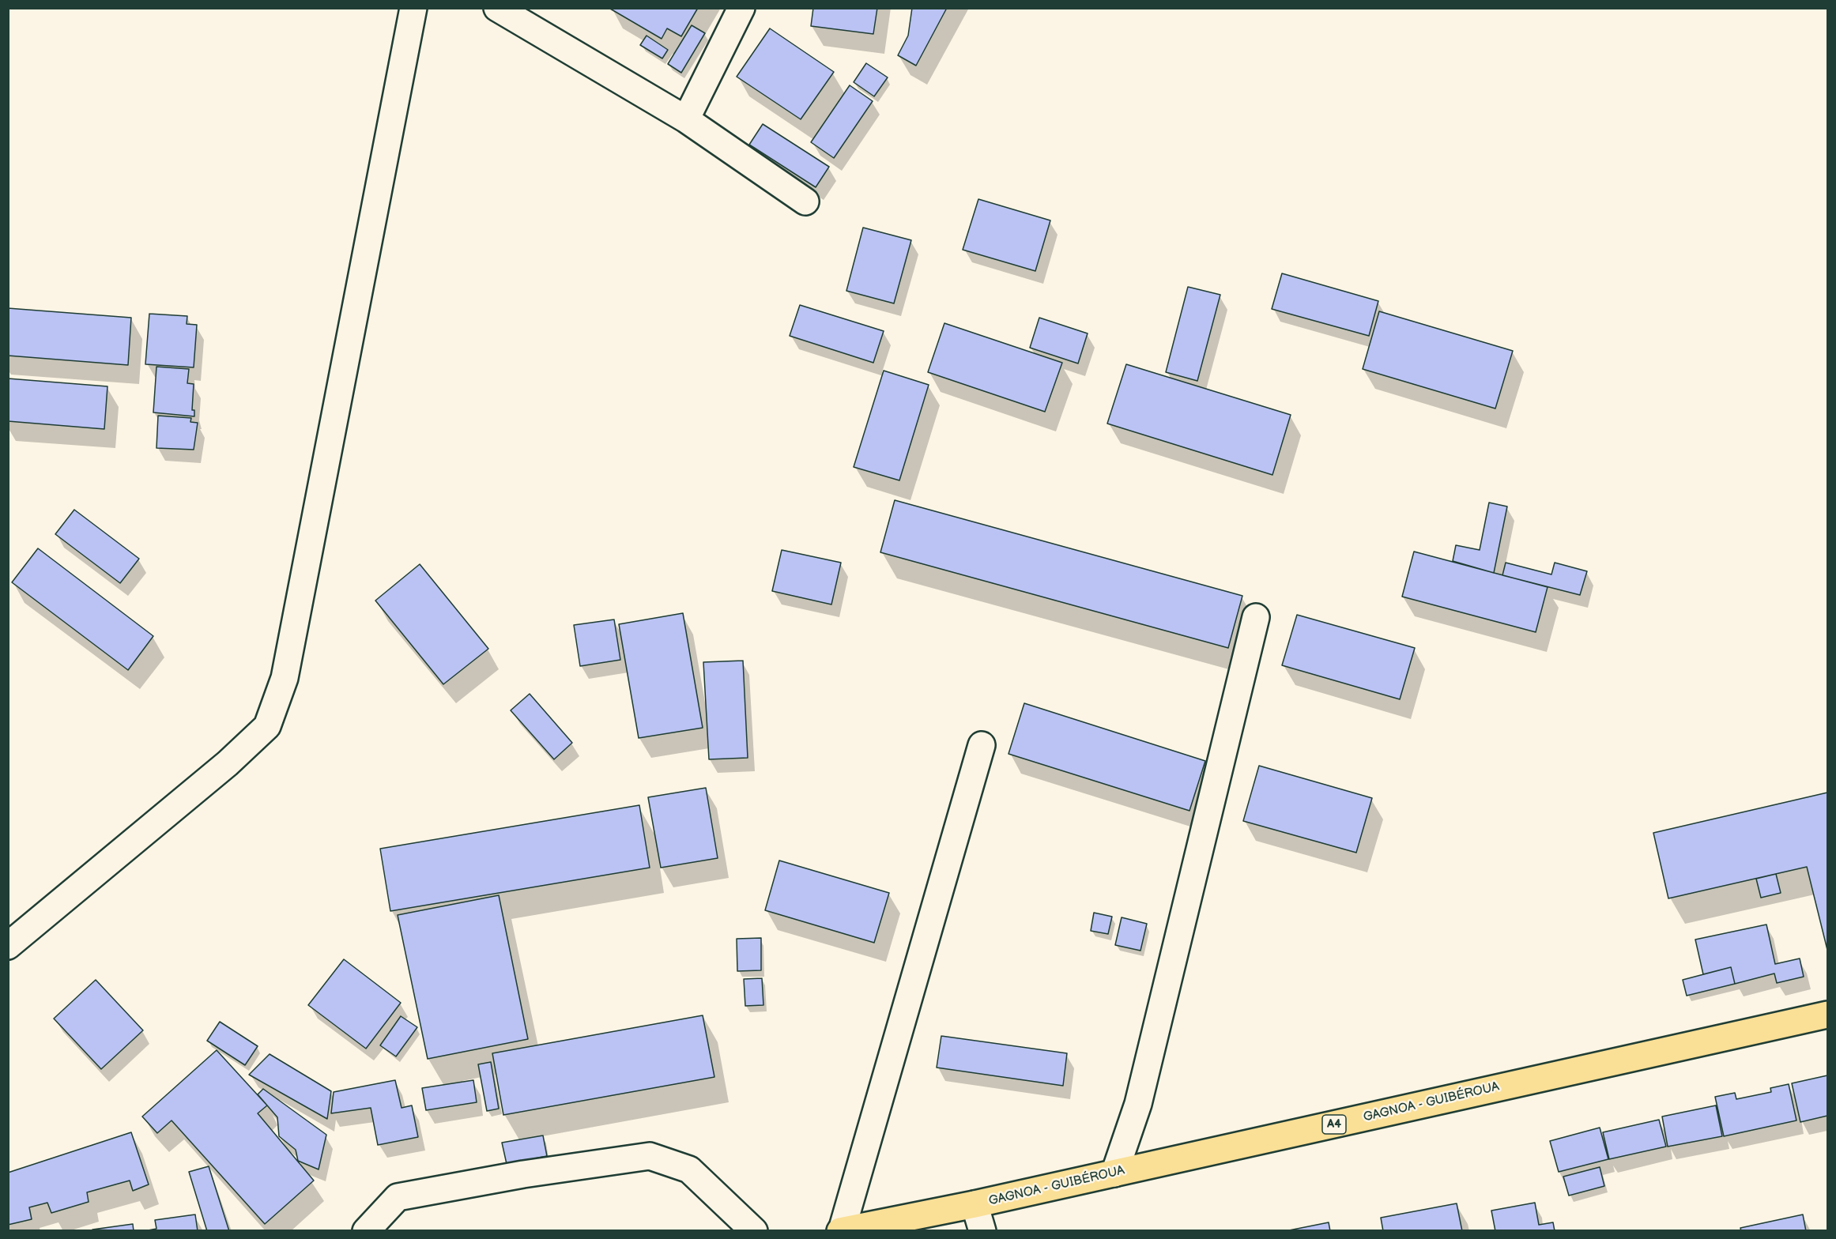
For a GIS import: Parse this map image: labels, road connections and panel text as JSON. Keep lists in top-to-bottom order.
{
  "streets": {
    "main road": ["GAGNOA - GUIBÉROUA", "A4"]
  }
}
